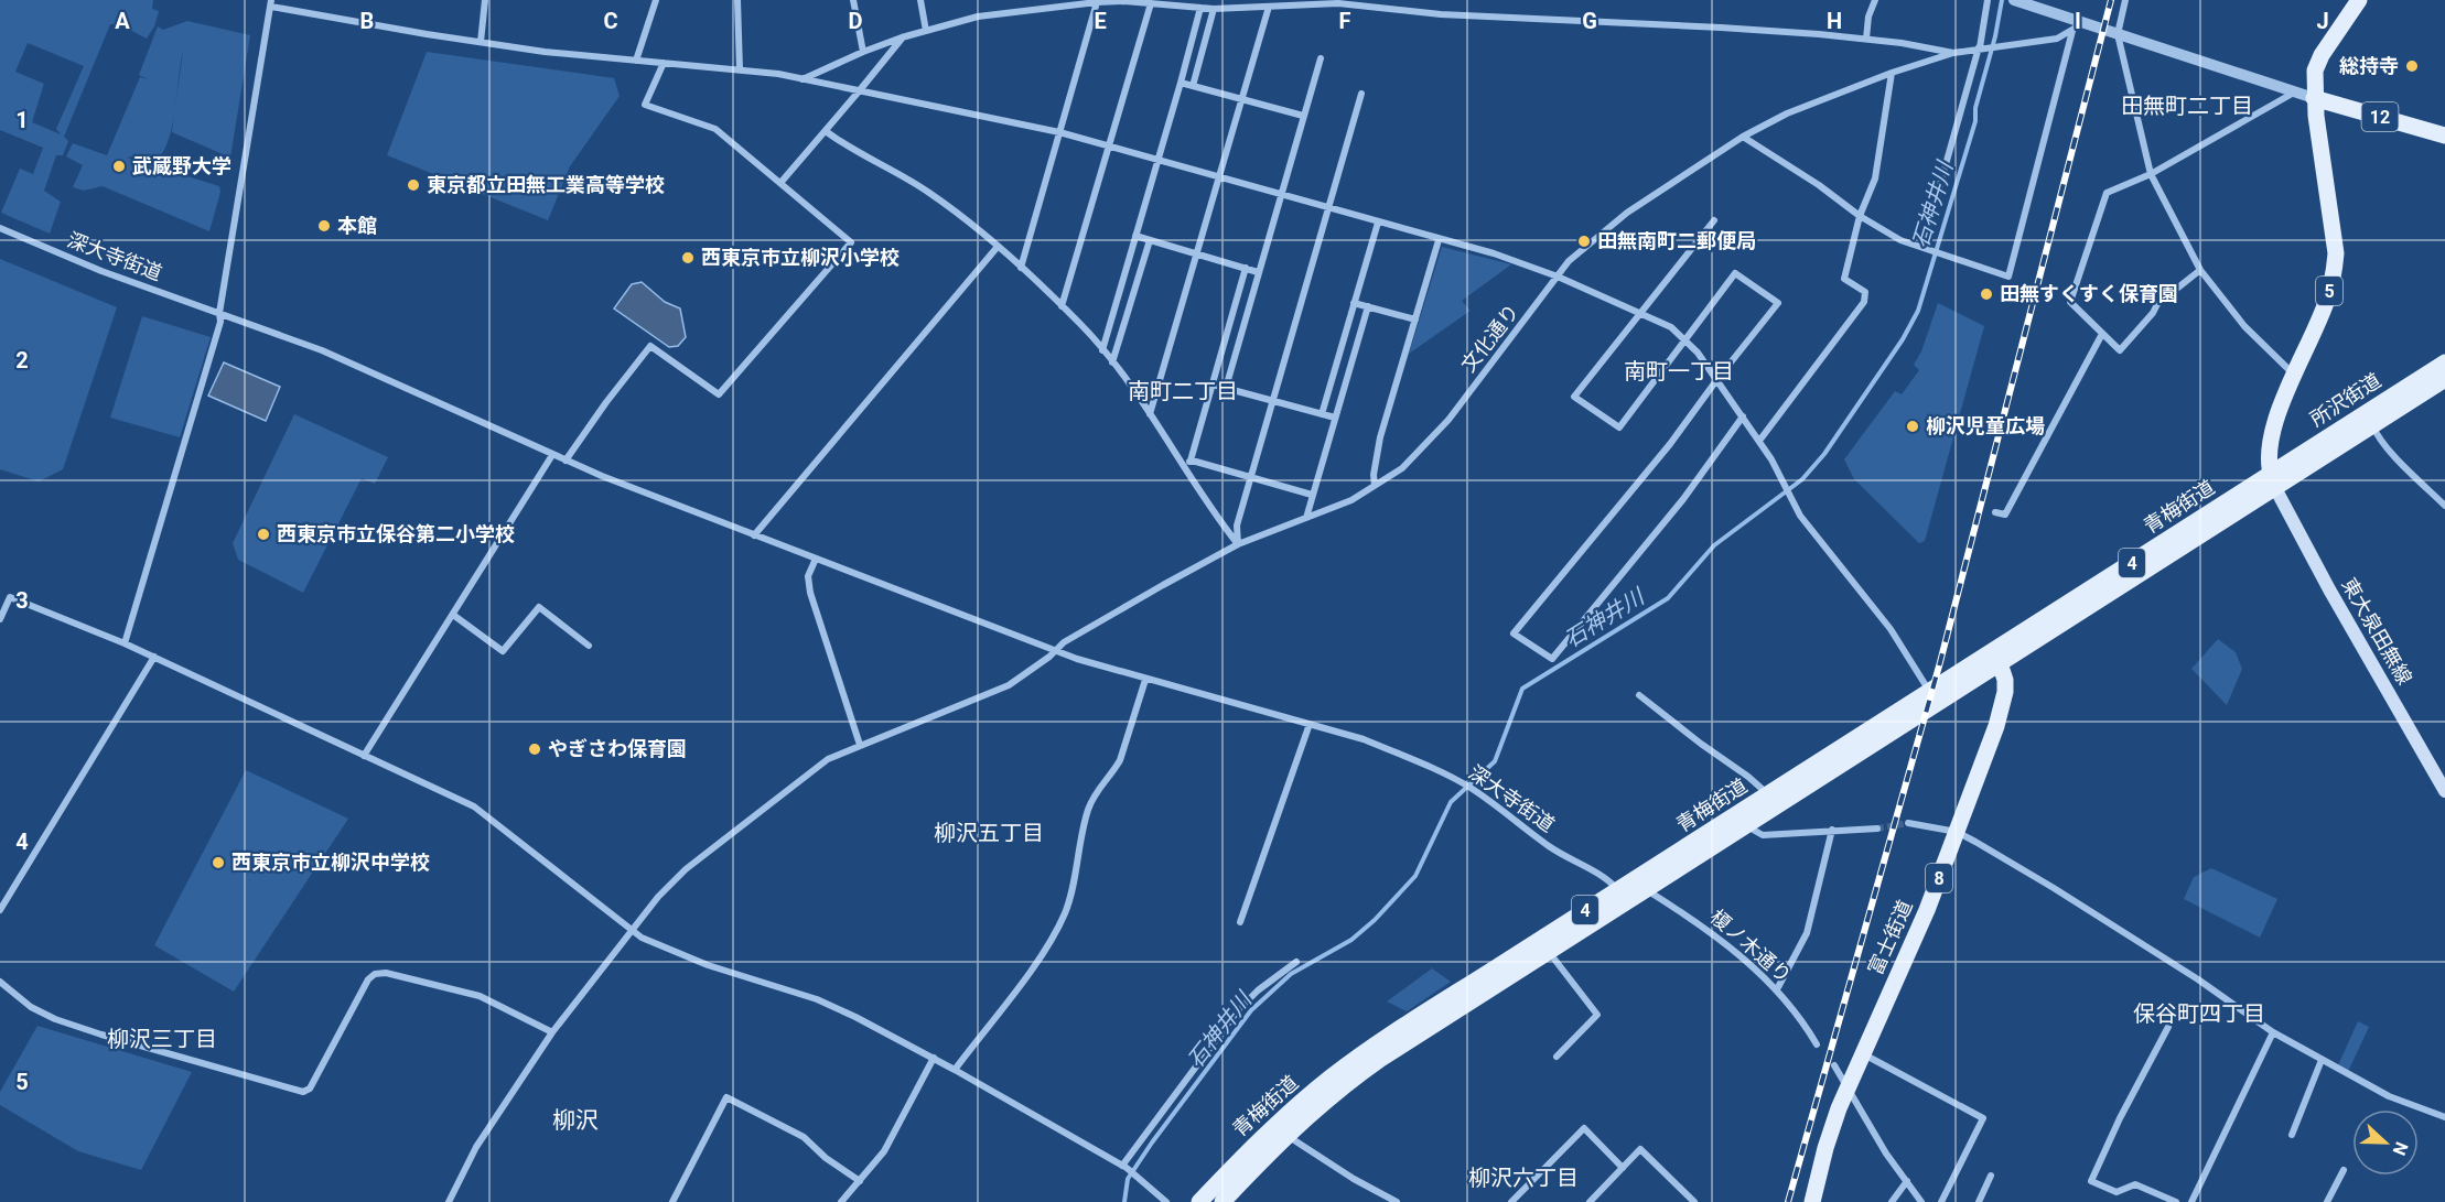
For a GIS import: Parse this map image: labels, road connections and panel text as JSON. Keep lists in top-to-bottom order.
{
  "streets": {
    "main road": [
      "12",
      "5",
      "所沢街道",
      "青梅街道",
      "4",
      "東大泉田無線",
      "8",
      "富士街道"
    ],
    "street": ["深大寺街道", "文化通り", "榎ノ木通り"]
  },
  "crossings": [
    ["12", "5"],
    ["深大寺街道", "文化通り"],
    ["深大寺街道", "青梅街道"],
    ["5", "所沢街道"],
    ["5", "青梅街道"],
    ["5", "東大泉田無線"],
    ["所沢街道", "青梅街道"],
    ["所沢街道", "東大泉田無線"],
    ["青梅街道", "東大泉田無線"],
    ["青梅街道", "富士街道"],
    ["青梅街道", "榎ノ木通り"]
  ],
  "districts": [
    "田無町二丁目",
    "南町一丁目",
    "南町二丁目",
    "柳沢五丁目",
    "保谷町四丁目",
    "柳沢三丁目",
    "柳沢",
    "柳沢六丁目"
  ],
  "water": ["石神井川"],
  "places": [
    "総持寺",
    "武蔵野大学",
    "東京都立田無工業高等学校",
    "本館",
    "田無南町二郵便局",
    "西東京市立柳沢小学校",
    "田無すくすく保育園",
    "柳沢児童広場",
    "西東京市立保谷第二小学校",
    "やぎさわ保育園",
    "西東京市立柳沢中学校"
  ],
  "north": "right",
  "grid": {
    "columns": [
      "A",
      "B",
      "C",
      "D",
      "E",
      "F",
      "G",
      "H",
      "I",
      "J"
    ],
    "rows": [
      "1",
      "2",
      "3",
      "4",
      "5"
    ]
  }
}
